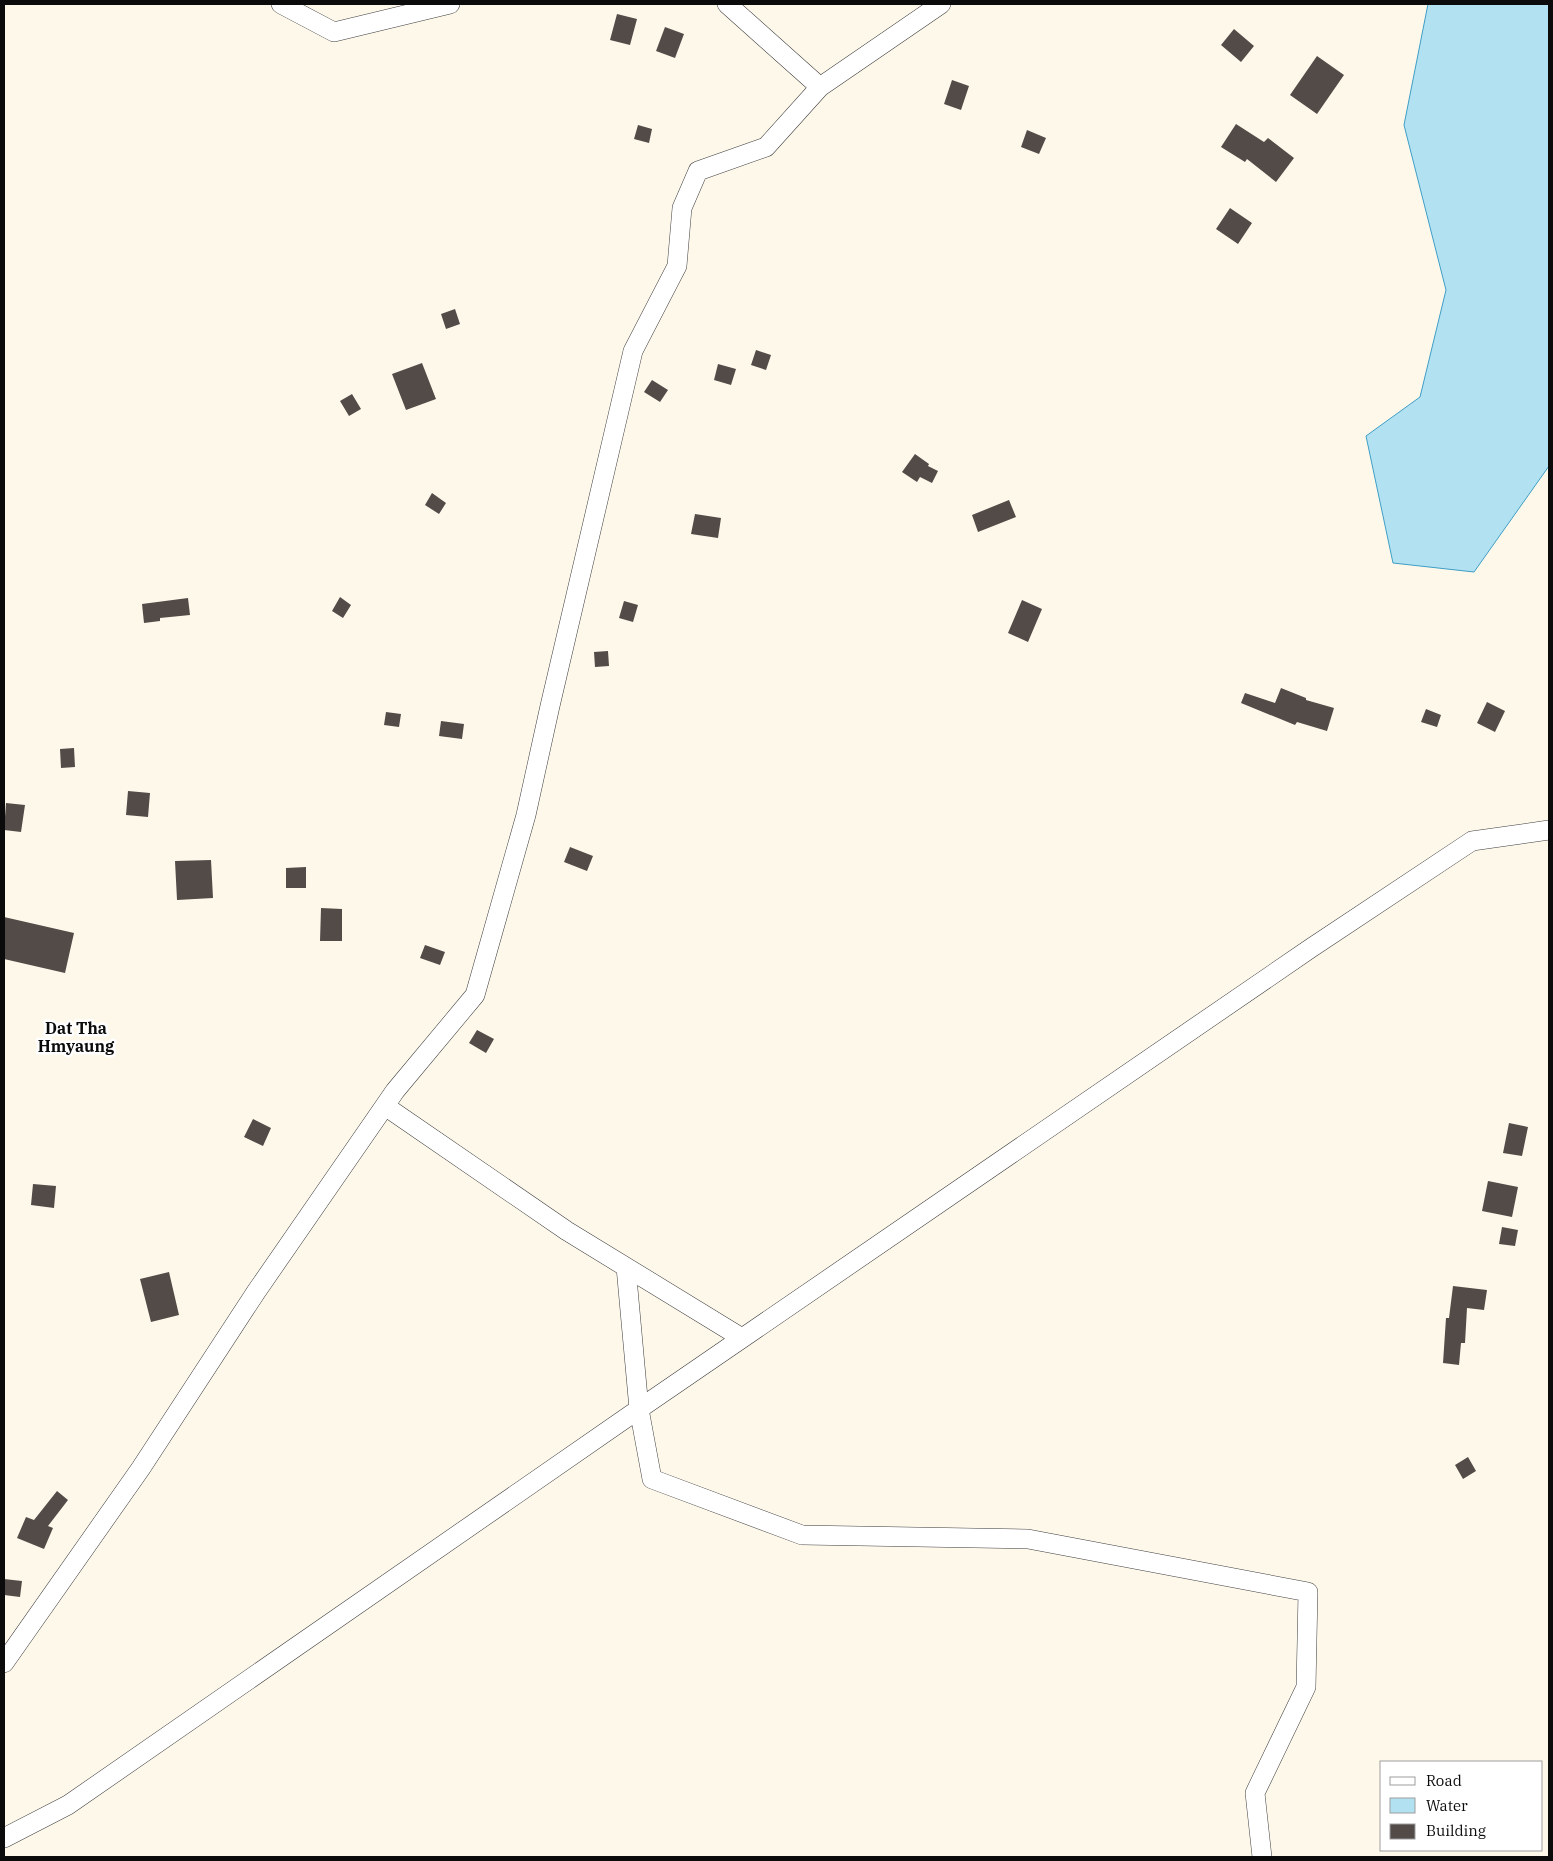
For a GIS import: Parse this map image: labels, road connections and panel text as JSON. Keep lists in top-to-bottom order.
{
  "districts": ["Dat Tha Hmyaung"],
  "legend": ["Road", "Water", "Building"]
}
